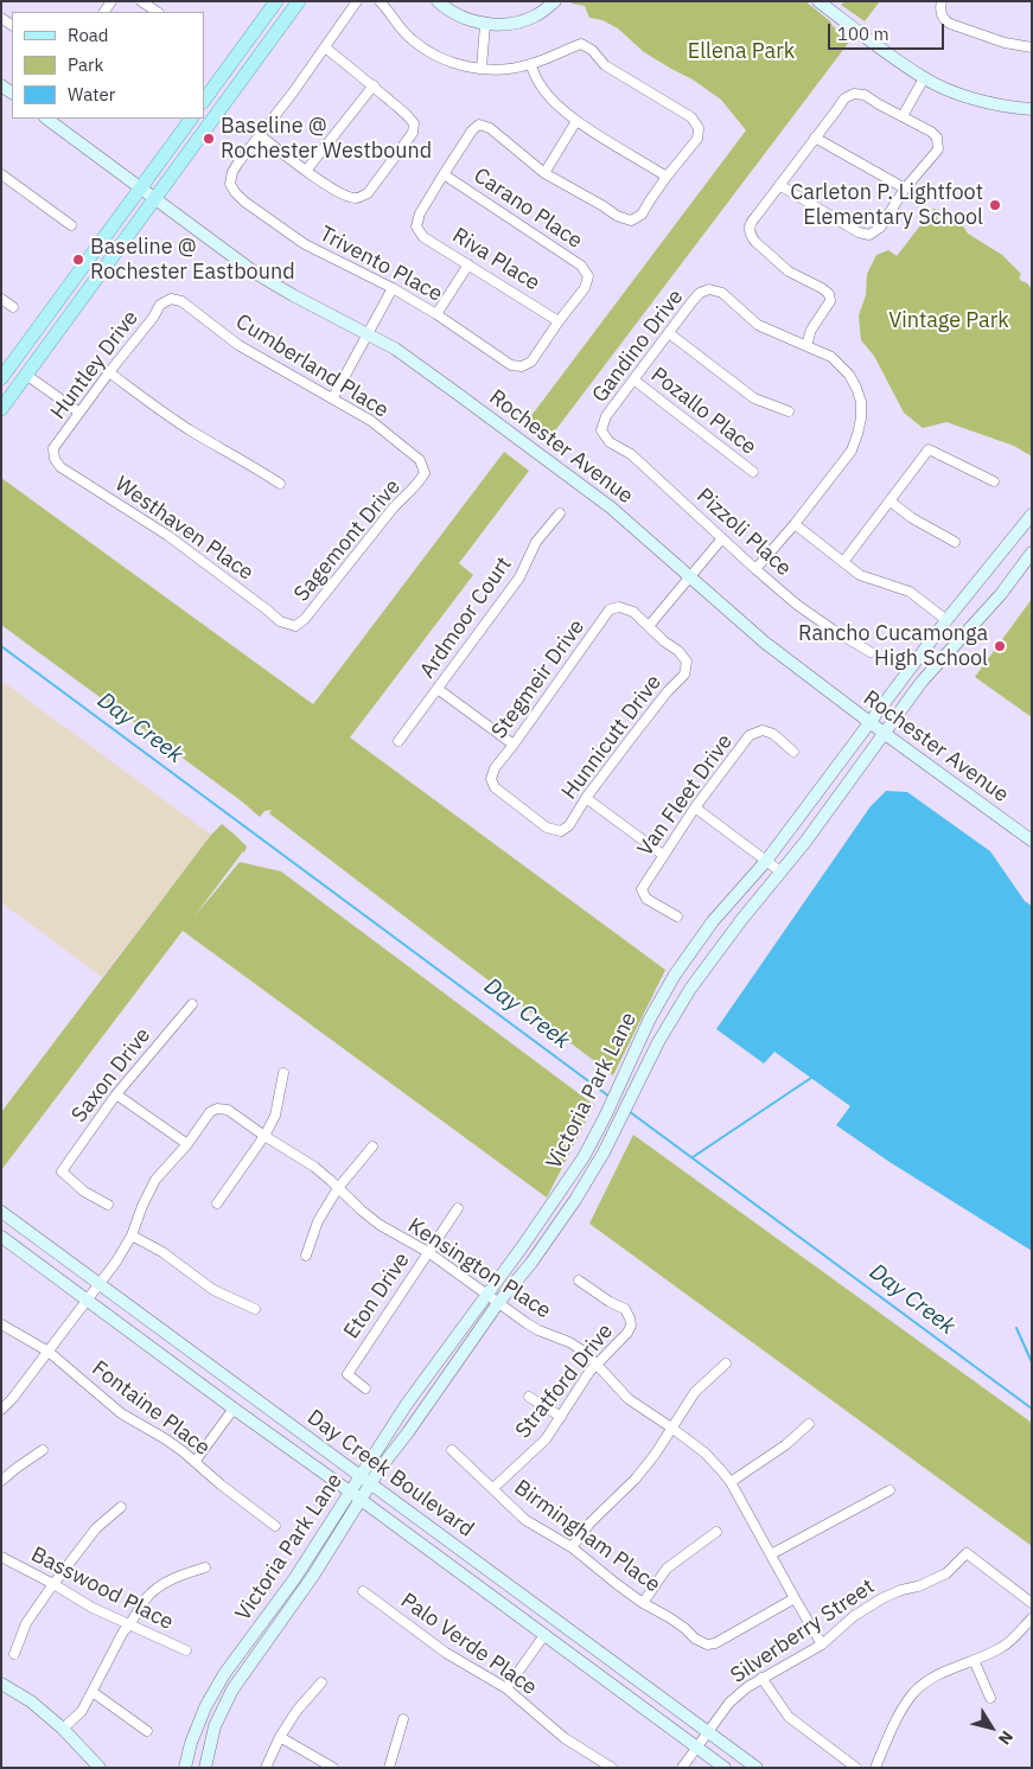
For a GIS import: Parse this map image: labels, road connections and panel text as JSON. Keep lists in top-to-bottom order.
{
  "streets": {
    "street": [
      "Carano Place",
      "Riva Place",
      "Trivento Place",
      "Gandino Drive",
      "Huntley Drive",
      "Cumberland Place",
      "Pozallo Place",
      "Rochester Avenue",
      "Westhaven Place",
      "Pizzoli Place",
      "Sagemont Drive",
      "Ardmoor Court",
      "Stegmeir Drive",
      "Hunnicutt Drive",
      "Van Fleet Drive",
      "Saxon Drive",
      "Victoria Park Lane",
      "Kensington Place",
      "Eton Drive",
      "Stratford Drive",
      "Fontaine Place",
      "Day Creek Boulevard",
      "Birmingham Place",
      "Basswood Place",
      "Silverberry Street",
      "Palo Verde Place"
    ]
  },
  "crossings": [
    ["Carano Place", "Riva Place"],
    ["Carano Place", "Trivento Place"],
    ["Riva Place", "Trivento Place"],
    ["Gandino Drive", "Pozallo Place"],
    ["Gandino Drive", "Pizzoli Place"],
    ["Huntley Drive", "Cumberland Place"],
    ["Huntley Drive", "Westhaven Place"],
    ["Cumberland Place", "Sagemont Drive"],
    ["Rochester Avenue", "Victoria Park Lane"],
    ["Westhaven Place", "Sagemont Drive"],
    ["Stegmeir Drive", "Hunnicutt Drive"],
    ["Victoria Park Lane", "Kensington Place"],
    ["Victoria Park Lane", "Day Creek Boulevard"],
    ["Kensington Place", "Eton Drive"],
    ["Kensington Place", "Stratford Drive"],
    ["Kensington Place", "Birmingham Place"],
    ["Kensington Place", "Silverberry Street"],
    ["Stratford Drive", "Birmingham Place"],
    ["Day Creek Boulevard", "Silverberry Street"]
  ],
  "water": ["Day Creek"],
  "parks": ["Ellena Park", "Vintage Park"],
  "places": [
    "Baseline @ Rochester Westbound",
    "Carleton P. Lightfoot Elementary School",
    "Baseline @ Rochester Eastbound",
    "Rancho Cucamonga High School"
  ],
  "legend": ["Road", "Park", "Water"],
  "scale_bar": "100 m",
  "north": "bottom right"
}
